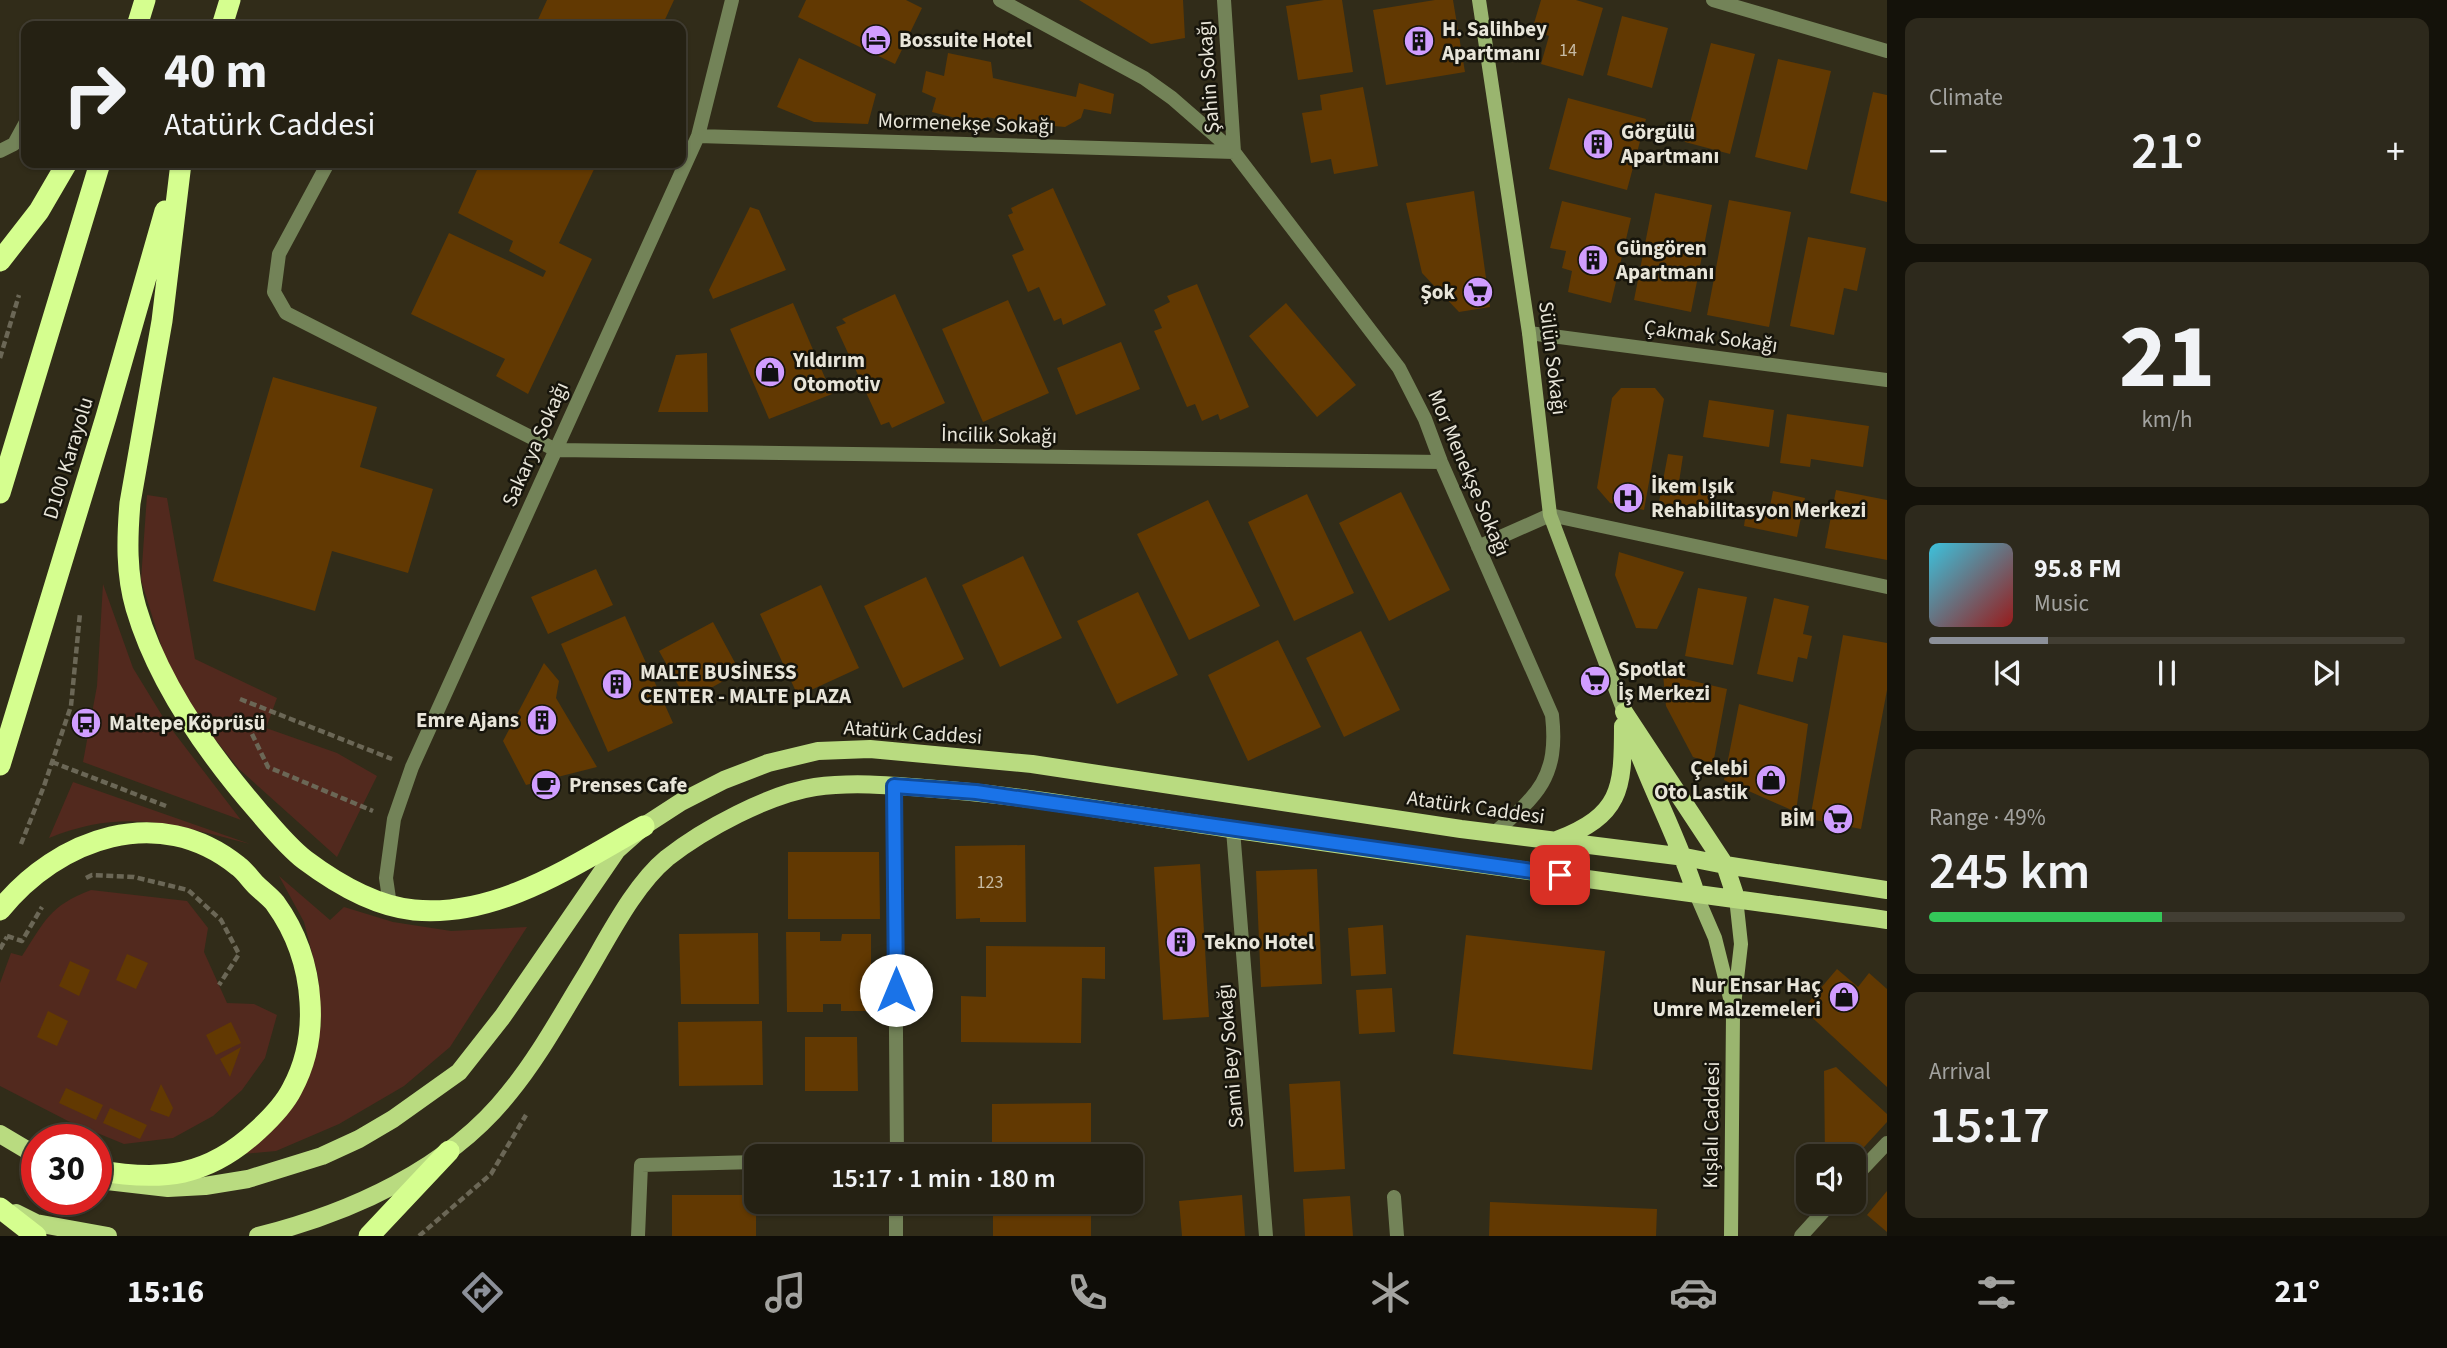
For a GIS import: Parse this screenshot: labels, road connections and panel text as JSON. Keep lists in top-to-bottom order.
{
  "streets": {
    "highway": ["D100 Karayolu"],
    "main road": ["Atatürk Caddesi"],
    "street": [
      "Şahin Sokağı",
      "Mormenekşe Sokağı",
      "Çakmak Sokağı",
      "Sülün Sokağı",
      "İncilik Sokağı",
      "Sakarya Sokağı",
      "Mor Menekşe Sokağı",
      "Sami Bey Sokağı",
      "Kışlalı Caddesi"
    ]
  },
  "crossings": [
    ["Şahin Sokağı", "Mormenekşe Sokağı"],
    ["Şahin Sokağı", "Mor Menekşe Sokağı"],
    ["Mormenekşe Sokağı", "Sakarya Sokağı"],
    ["Mormenekşe Sokağı", "Mor Menekşe Sokağı"],
    ["Çakmak Sokağı", "Sülün Sokağı"],
    ["İncilik Sokağı", "Sakarya Sokağı"],
    ["İncilik Sokağı", "Mor Menekşe Sokağı"],
    ["Mor Menekşe Sokağı", "Atatürk Caddesi"]
  ],
  "places": {
    "hotel": ["Bossuite Hotel"],
    "building": [
      "H. Salihbey Apartmanı",
      "Görgülü Apartmanı",
      "Güngören Apartmanı",
      "MALTE BUSİNESS CENTER - MALTE pLAZA",
      "Emre Ajans",
      "Tekno Hotel"
    ],
    "supermarket": ["Şok", "Spotlat İş Merkezi", "BİM"],
    "shop": ["Yıldırım Otomotiv", "Çelebi Oto Lastik", "Nur Ensar Haç Umre Malzemeleri"],
    "hospital": ["İkem Işık Rehabilitasyon Merkezi"],
    "bus stop": ["Maltepe Köprüsü"],
    "cafe": ["Prenses Cafe"]
  },
  "house_numbers": ["14", "123"],
  "page": {
    "tile": [
      "Climate",
      ["21", "km/h"],
      ["Range · 49%", "245 km"],
      ["Arrival", "15:17"]
    ],
    "turn": ["40 m", "Atatürk Caddesi"],
    "heat": ["−", "21°", "+"],
    "song": ["95.8 FM", "Music"],
    "limit": "30",
    "trip": "15:17 · 1 min · 180 m",
    "tabs": ["15:16", "21°"]
  }
}
